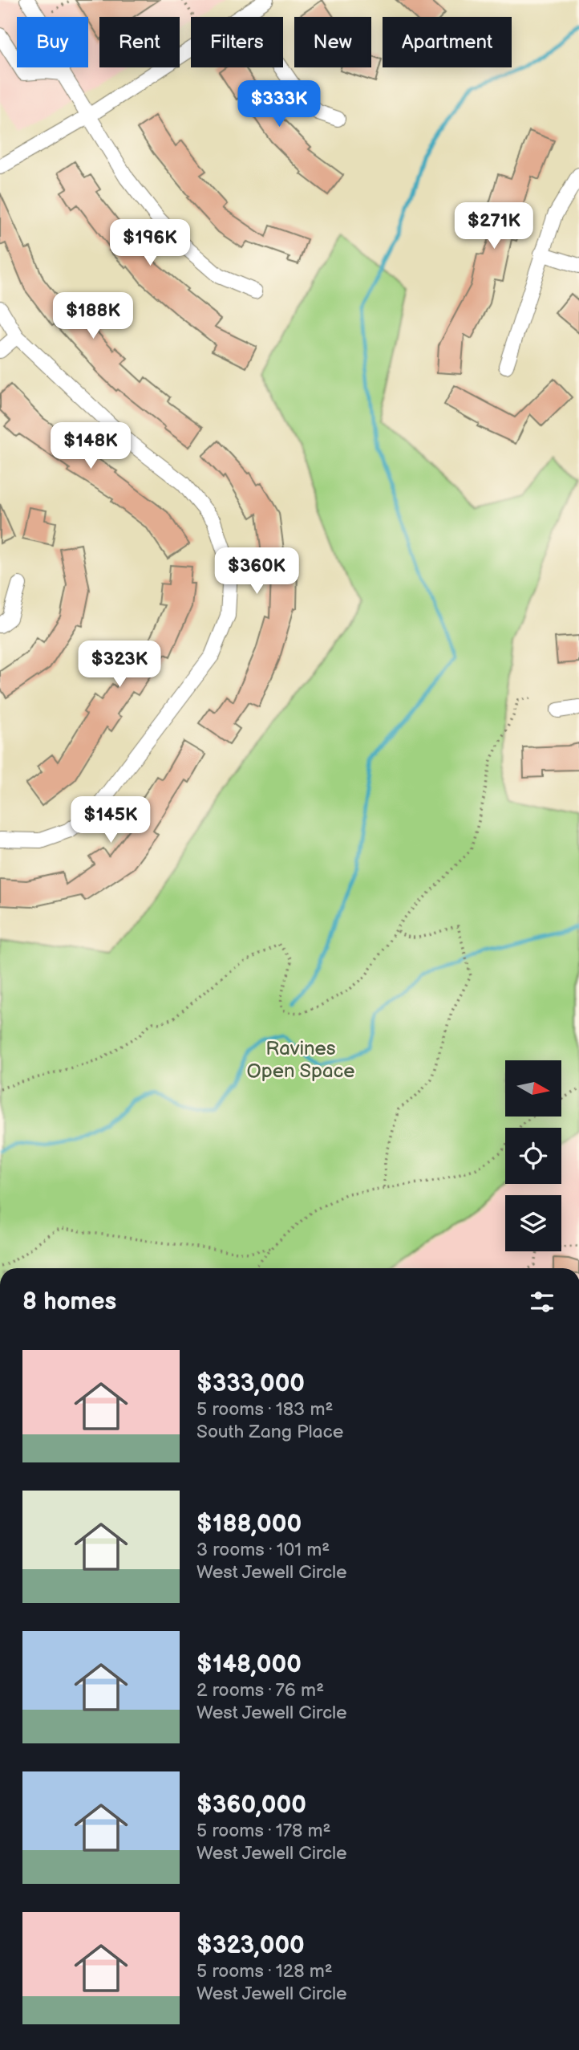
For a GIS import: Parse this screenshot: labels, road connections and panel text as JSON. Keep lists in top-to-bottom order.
{
  "parks": ["Ravines Open Space"],
  "north": "right",
  "page": {
    "chip": [
      "Buy",
      "Rent",
      "Filters",
      "New",
      "Apartment"
    ],
    "price": [
      "$333K",
      "$271K",
      "$196K",
      "$188K",
      "$148K",
      "$360K",
      "$323K",
      "$145K"
    ],
    "heading": "8 homes",
    "list": [
      {
        "name": "$333,000",
        "note": "5 rooms · 183 m² · South Zang Place"
      },
      {
        "name": "$188,000",
        "note": "3 rooms · 101 m² · West Jewell Circle"
      },
      {
        "name": "$148,000",
        "note": "2 rooms · 76 m² · West Jewell Circle"
      },
      {
        "name": "$360,000",
        "note": "5 rooms · 178 m² · West Jewell Circle"
      },
      {
        "name": "$323,000",
        "note": "5 rooms · 128 m² · West Jewell Circle"
      }
    ]
  }
}
